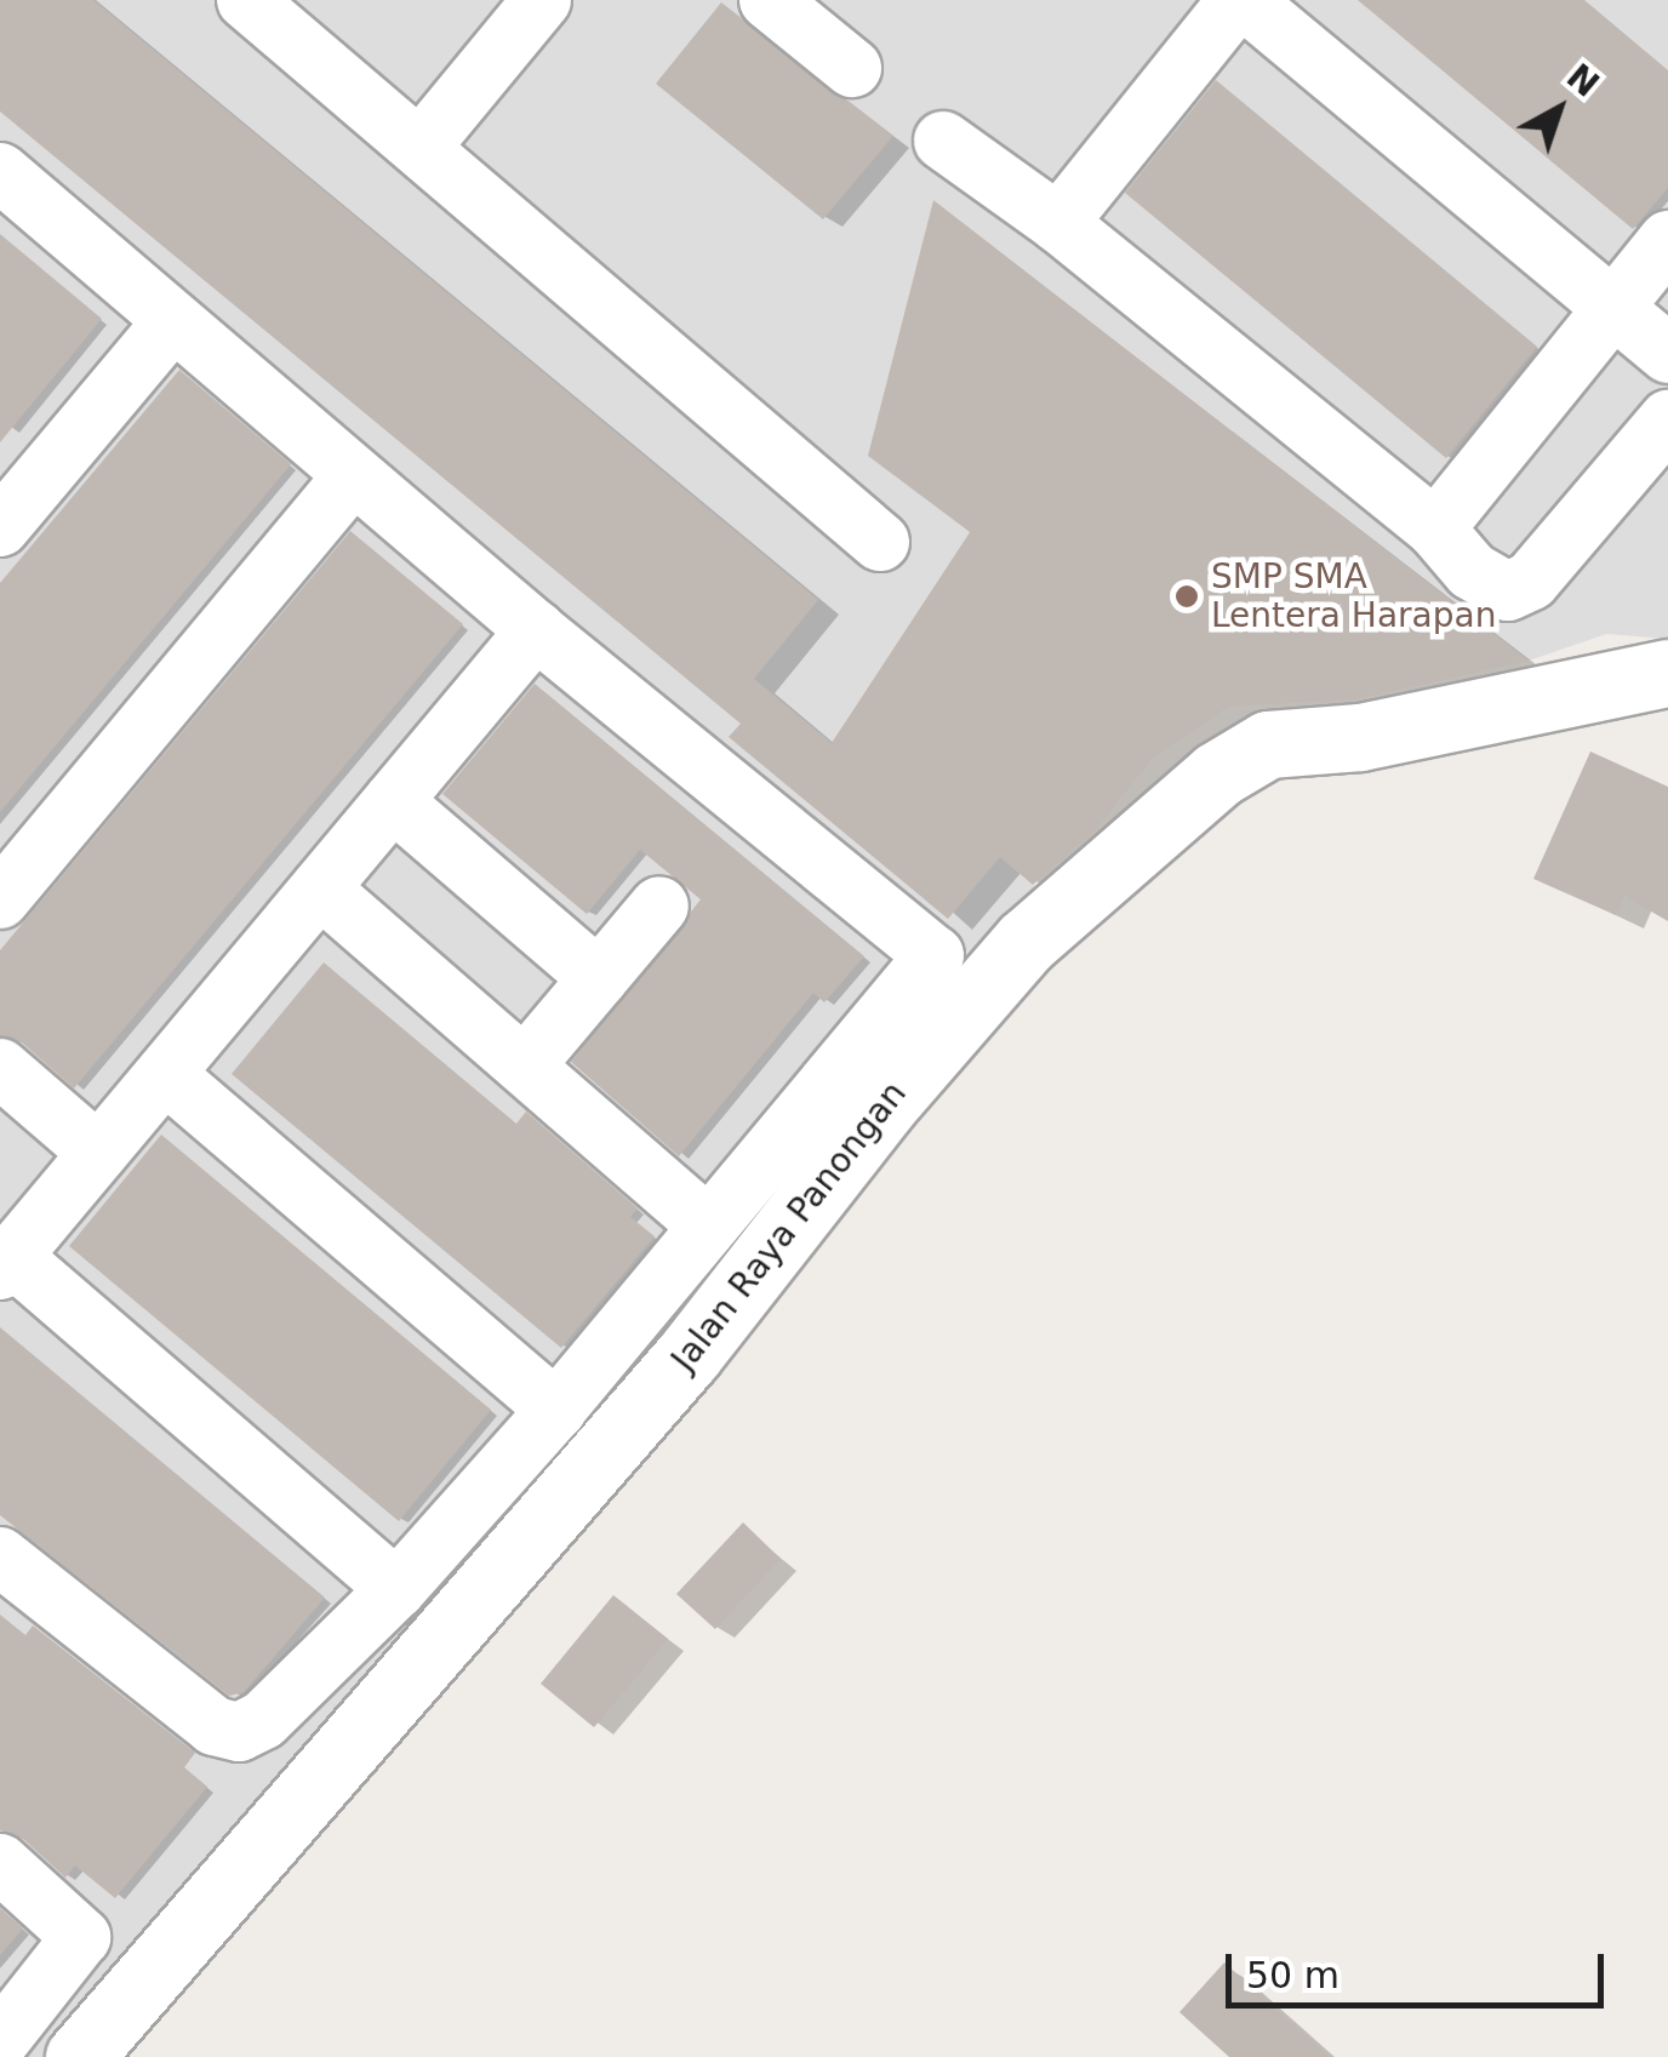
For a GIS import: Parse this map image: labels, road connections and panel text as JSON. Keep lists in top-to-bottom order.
{
  "streets": {
    "street": ["Jalan Raya Panongan"]
  },
  "places": ["SMP SMA Lentera Harapan"],
  "scale_bar": "50 m",
  "north": "top right"
}
